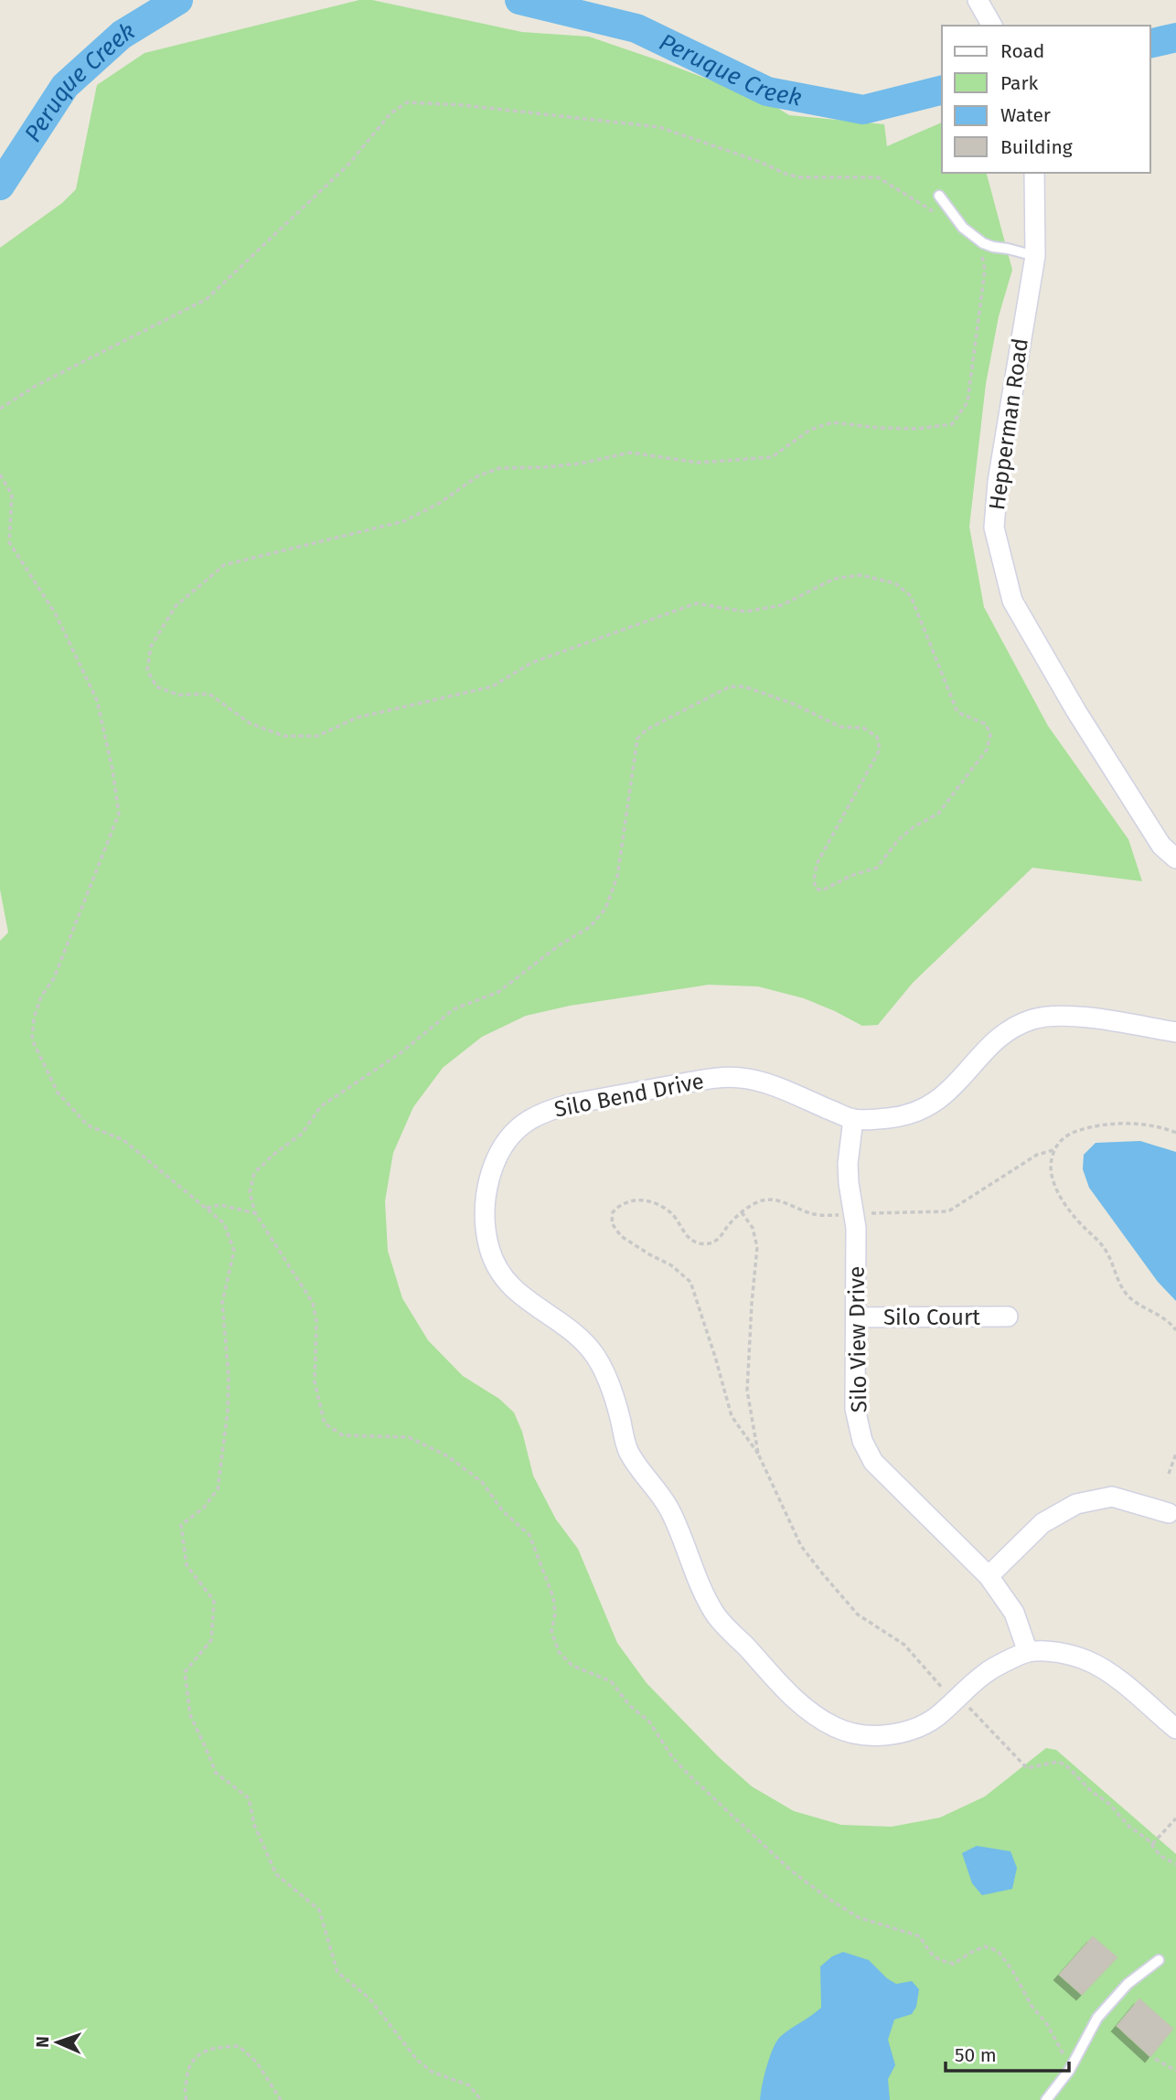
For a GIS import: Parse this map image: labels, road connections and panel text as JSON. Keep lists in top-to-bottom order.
{
  "streets": {
    "street": [
      "Hepperman Road",
      "Silo Bend Drive",
      "Silo Court",
      "Silo View Drive"
    ]
  },
  "crossings": [
    ["Silo Bend Drive", "Silo View Drive"],
    ["Silo Court", "Silo View Drive"]
  ],
  "water": ["Peruque Creek"],
  "legend": [
    "Road",
    "Park",
    "Water",
    "Building"
  ],
  "scale_bar": "50 m",
  "north": "left"
}
